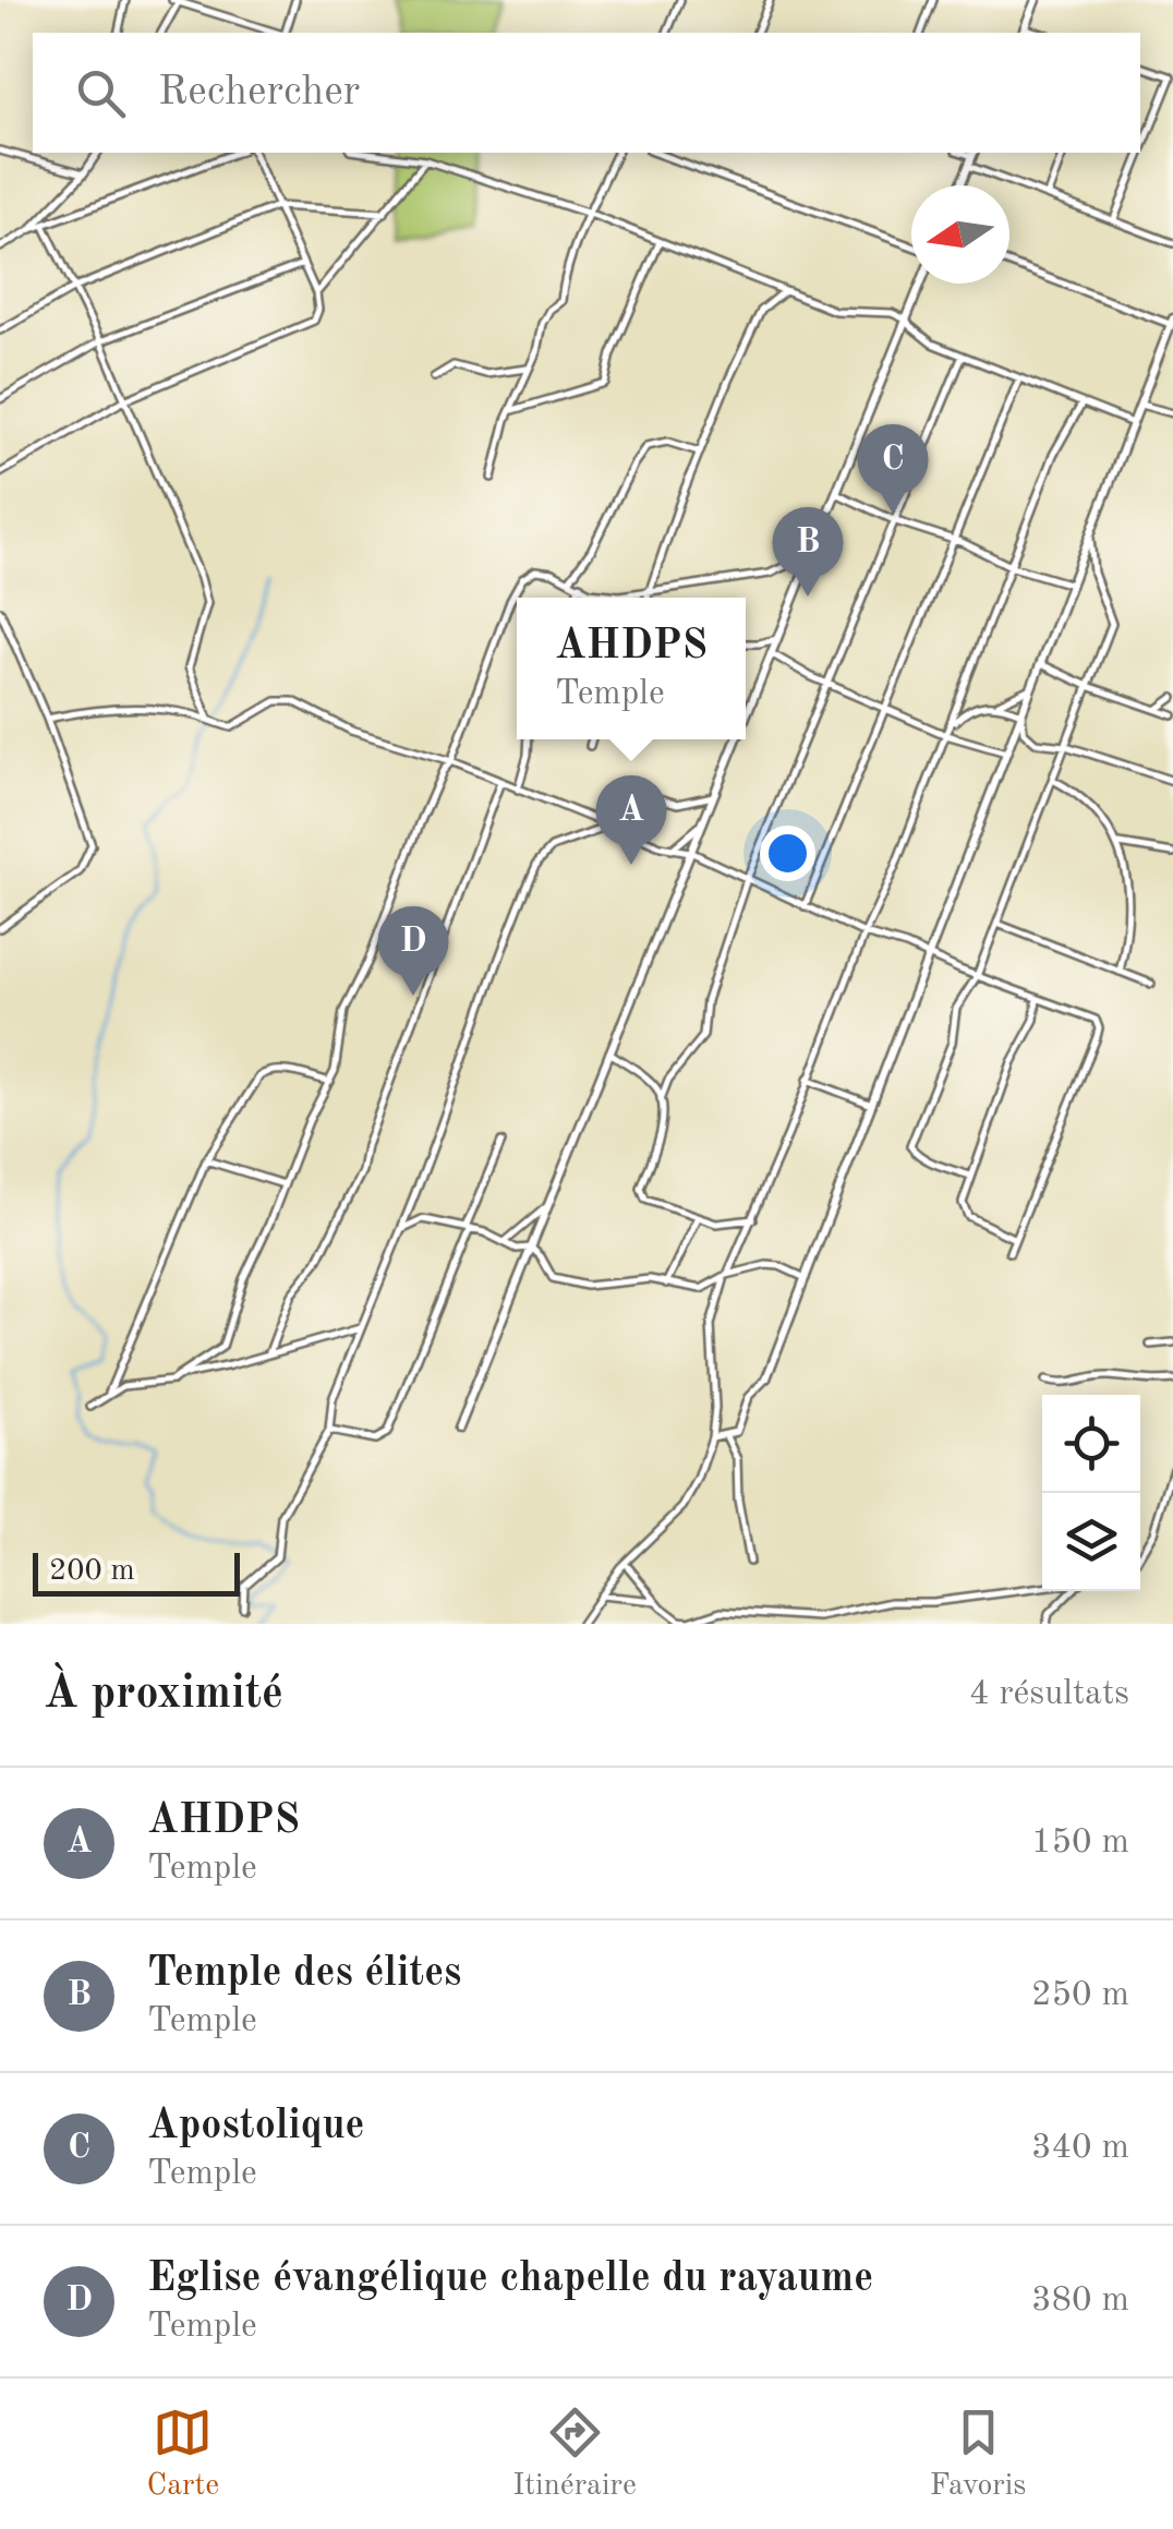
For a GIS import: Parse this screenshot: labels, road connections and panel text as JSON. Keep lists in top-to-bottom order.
{
  "scale_bar": "200 m",
  "north": "left",
  "page": {
    "search": "Rechercher",
    "pins": [
      "C",
      "B",
      "A",
      "D"
    ],
    "popup": ["AHDPS", "Temple"],
    "scale": "200 m",
    "heading": ["À proximité", "4 résultats"],
    "list": [
      {
        "mark": "A",
        "name": "AHDPS",
        "note": "Temple",
        "value": "150 m"
      },
      {
        "mark": "B",
        "name": "Temple des élites",
        "note": "Temple",
        "value": "250 m"
      },
      {
        "mark": "C",
        "name": "Apostolique",
        "note": "Temple",
        "value": "340 m"
      },
      {
        "mark": "D",
        "name": "Eglise évangélique chapelle du rayaume",
        "note": "Temple",
        "value": "380 m"
      }
    ],
    "nav": ["Carte", "Itinéraire", "Favoris"]
  }
}
